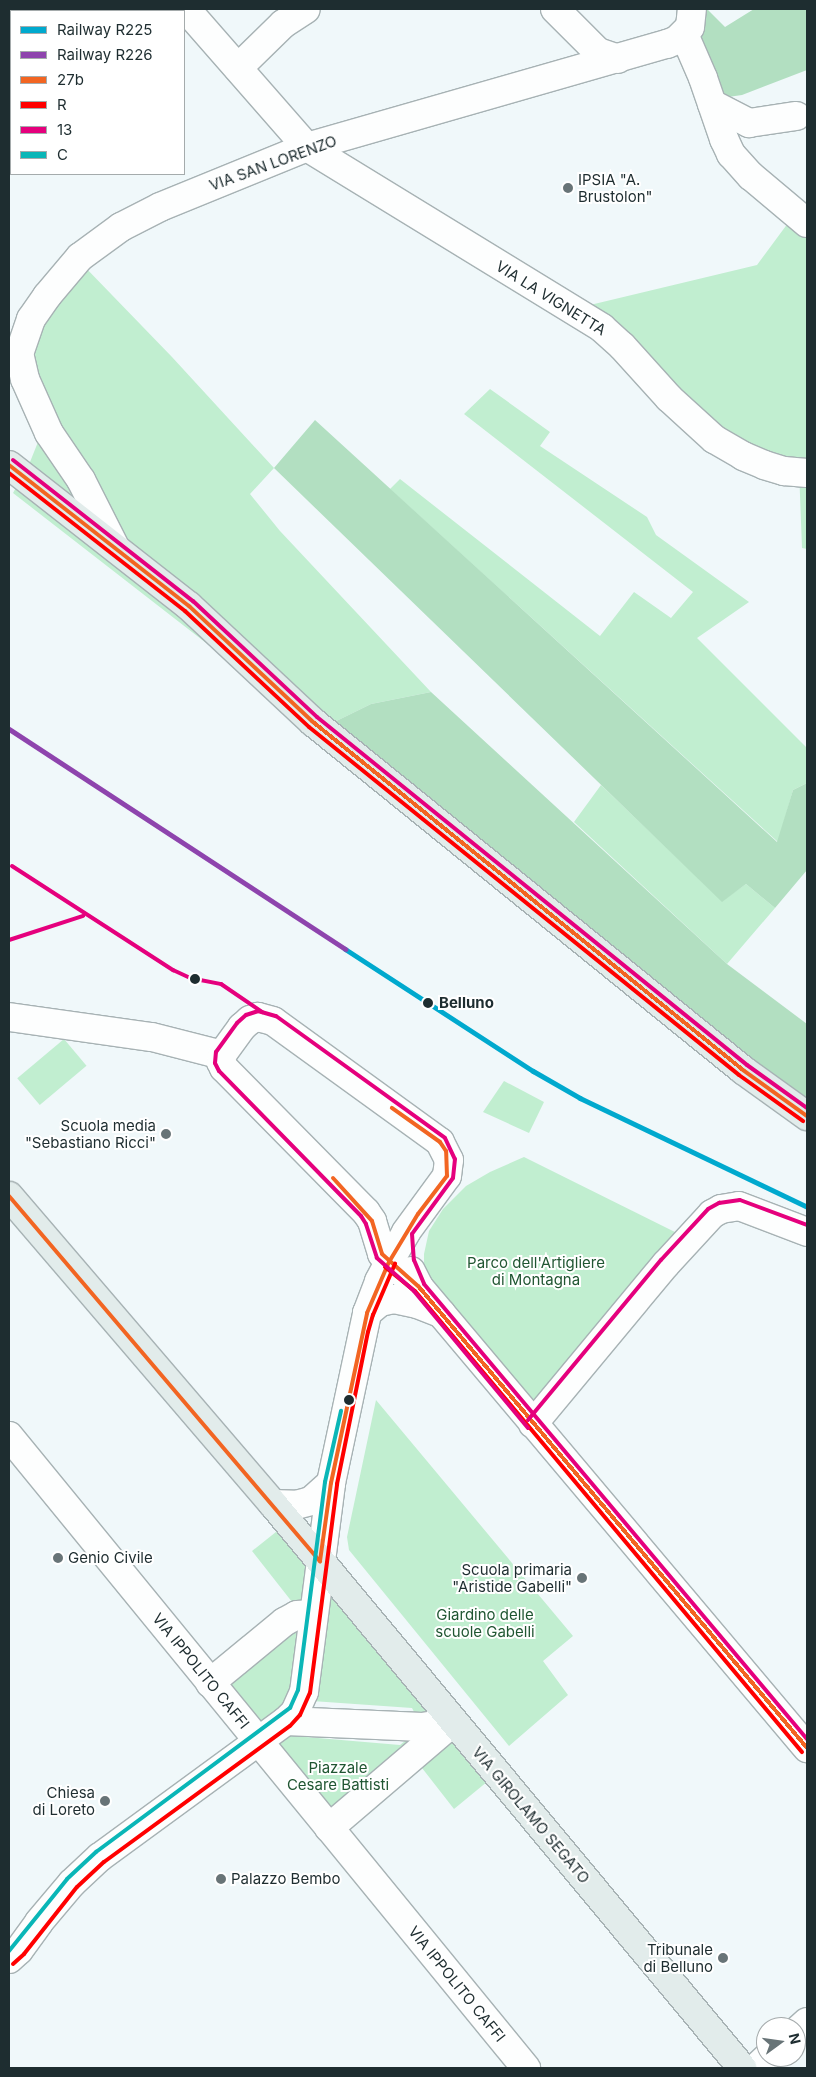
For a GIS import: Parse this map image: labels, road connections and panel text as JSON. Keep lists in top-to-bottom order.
{
  "streets": {
    "main road": ["VIA GIROLAMO SEGATO"],
    "street": ["VIA SAN LORENZO", "VIA LA VIGNETTA", "VIA IPPOLITO CAFFI"]
  },
  "crossings": [
    ["VIA SAN LORENZO", "VIA LA VIGNETTA"]
  ],
  "parks": ["Parco dell'Artigliere di Montagna", "Giardino delle scuole Gabelli", "Piazzale Cesare Battisti"],
  "places": [
    "IPSIA \"A. Brustolon\"",
    "Belluno",
    "Scuola media \"Sebastiano Ricci\"",
    "Genio Civile",
    "Scuola primaria \"Aristide Gabelli\"",
    "Chiesa di Loreto",
    "Palazzo Bembo",
    "Tribunale di Belluno"
  ],
  "lines": [
    "transit line 13",
    "transit line 27b",
    "transit line R",
    "rail line R226",
    "rail line R225",
    "transit line C"
  ],
  "legend": [
    "Railway R225",
    "Railway R226",
    "27b",
    "R",
    "13",
    "C"
  ],
  "north": "right"
}
